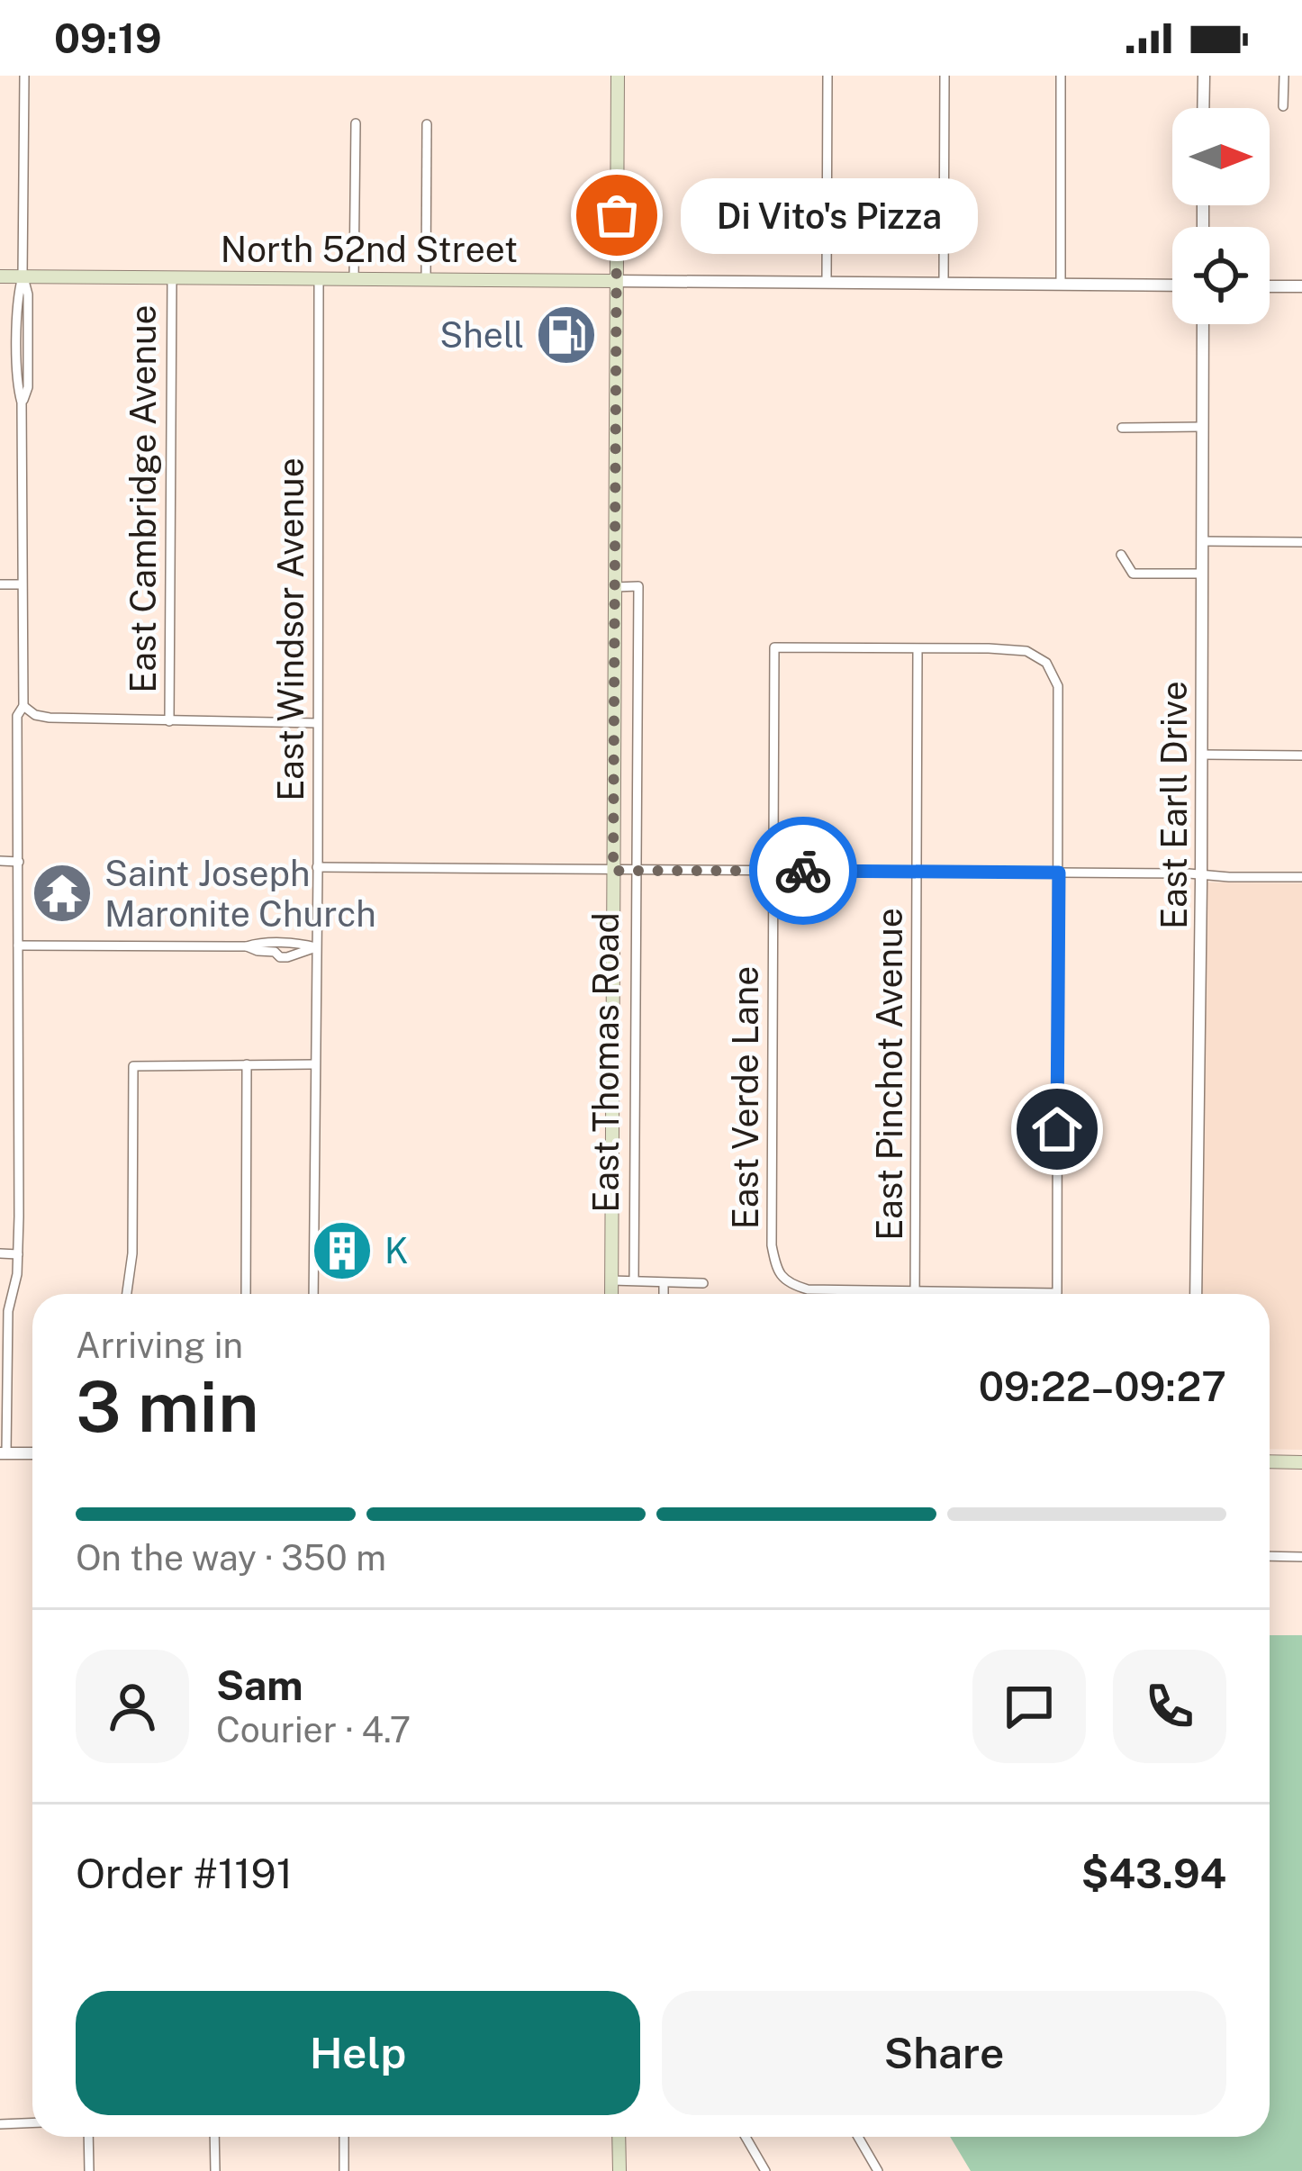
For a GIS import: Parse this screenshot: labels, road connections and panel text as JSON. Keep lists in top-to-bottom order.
{
  "streets": {
    "main road": ["North 52nd Street", "East Thomas Road"],
    "street": [
      "East Cambridge Avenue",
      "East Windsor Avenue",
      "East Earll Drive",
      "East Pinchot Avenue",
      "East Verde Lane"
    ]
  },
  "crossings": [
    ["North 52nd Street", "East Cambridge Avenue"],
    ["North 52nd Street", "East Windsor Avenue"],
    ["North 52nd Street", "East Thomas Road"],
    ["East Pinchot Avenue", "East Verde Lane"]
  ],
  "places": {
    "other": ["Di Vito's Pizza"],
    "fuel station": ["Shell"],
    "temple": ["Saint Joseph Maronite Church"],
    "building": ["K"]
  },
  "north": "right",
  "page": {
    "status": "09:19",
    "bubble": "Di Vito's Pizza",
    "heading": ["3 min", "Arriving in", "09:22–09:27"],
    "panel": [
      "Sam",
      "Courier · 4.7",
      "Order #1191",
      "$43.94"
    ],
    "bar": "On the way · 350 m",
    "buttons": ["Help", "Share"]
  }
}
